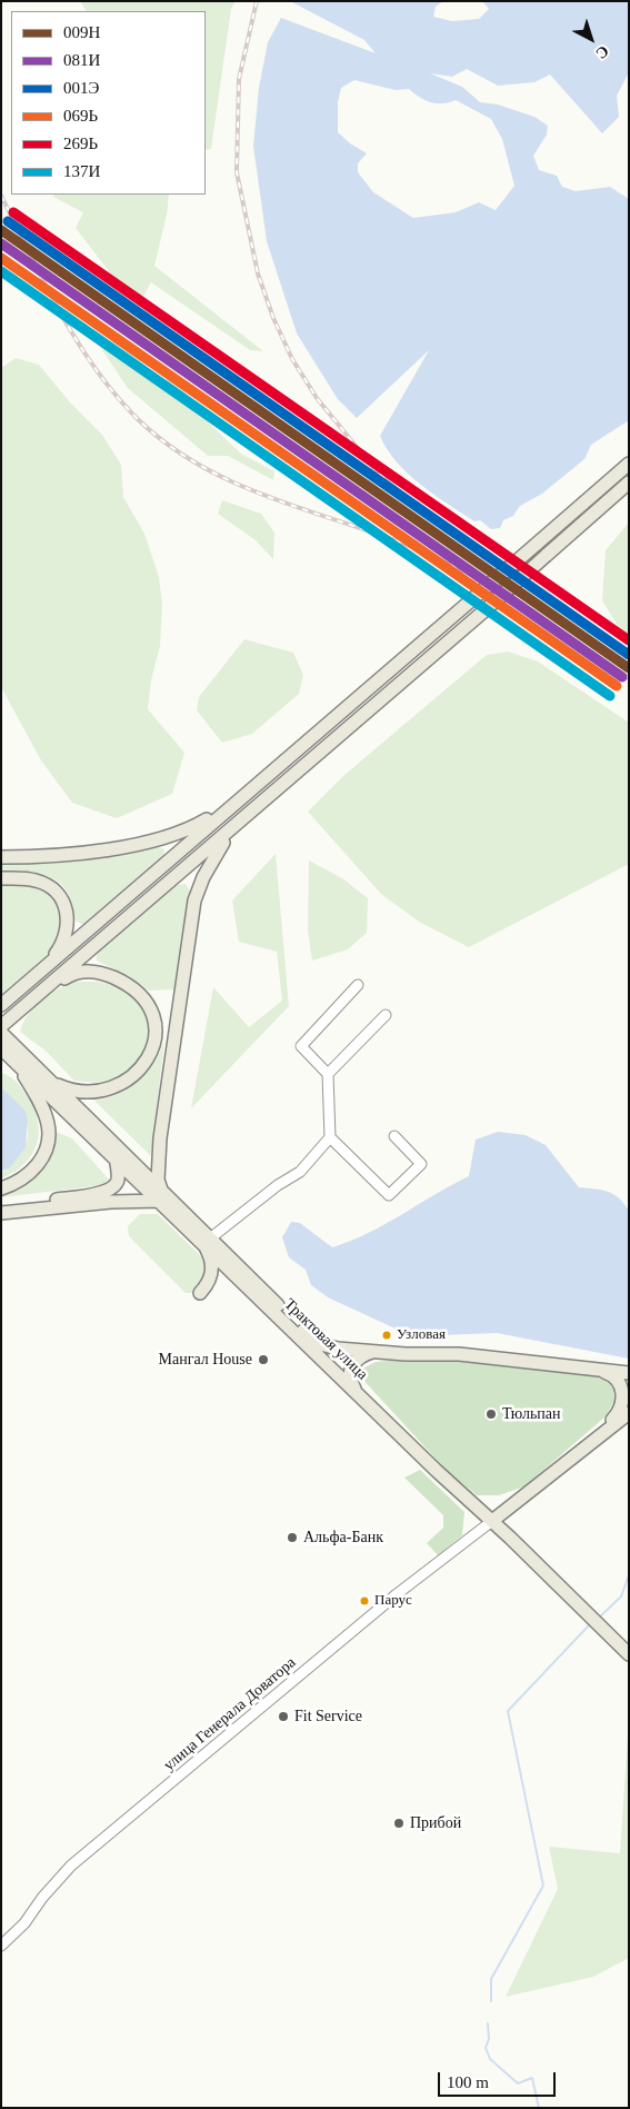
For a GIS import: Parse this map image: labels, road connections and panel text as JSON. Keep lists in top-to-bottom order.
{
  "streets": {
    "main road": ["Трактовая улица"],
    "street": ["улица Генерала Доватора"]
  },
  "crossings": [
    ["Трактовая улица", "улица Генерала Доватора"]
  ],
  "places": [
    "Узловая",
    "Мангал House",
    "Тюльпан",
    "Альфа-Банк",
    "Парус",
    "Fit Service",
    "Прибой"
  ],
  "lines": [
    "transit line 269Ь",
    "transit line 001Э",
    "transit line 009Н",
    "transit line 081И",
    "transit line 069Ь",
    "transit line 137И"
  ],
  "legend": [
    "009Н",
    "081И",
    "001Э",
    "069Ь",
    "269Ь",
    "137И"
  ],
  "scale_bar": "100 m",
  "north": "bottom right"
}
